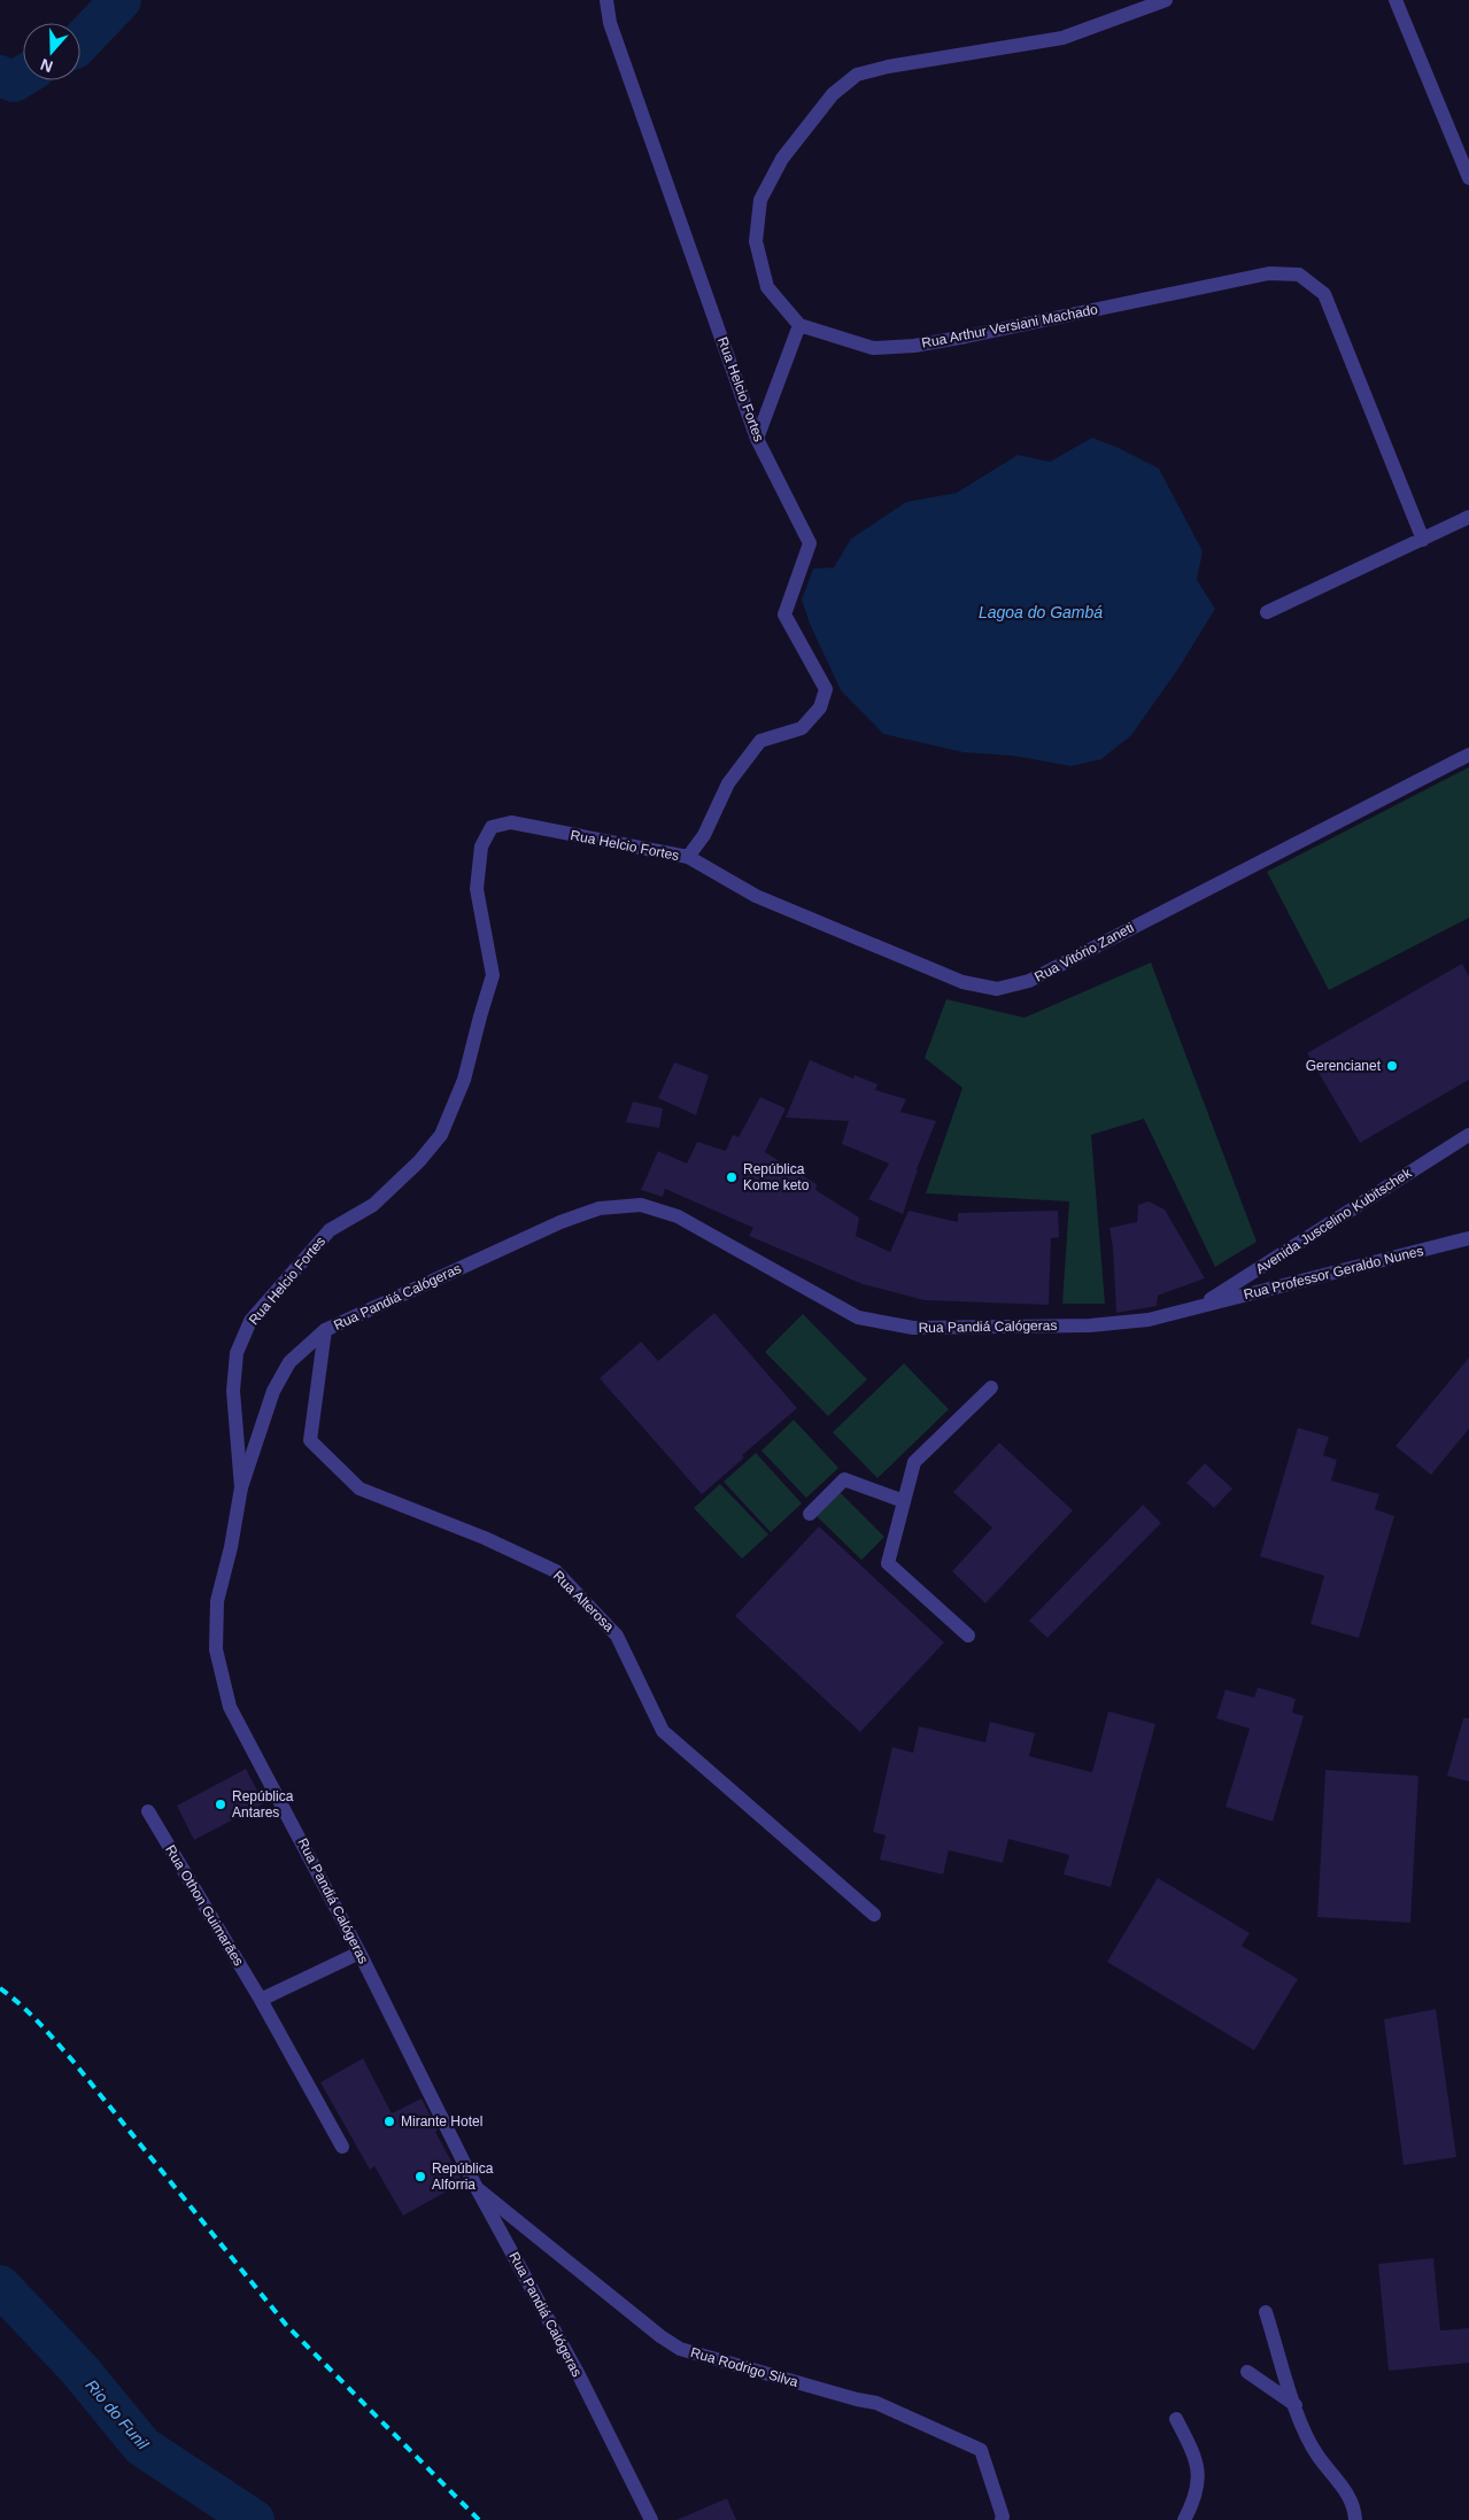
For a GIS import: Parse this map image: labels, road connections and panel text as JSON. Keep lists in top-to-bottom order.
{
  "streets": {
    "street": [
      "Rua Arthur Versiani Machado",
      "Rua Helcio Fortes",
      "Rua Vitório Zaneti",
      "Avenida Juscelino Kubitschek",
      "Rua Professor Geraldo Nunes",
      "Rua Pandiá Calógeras",
      "Rua Alterosa",
      "Rua Othon Guimarães",
      "Rua Rodrigo Silva"
    ]
  },
  "crossings": [
    ["Rua Helcio Fortes", "Rua Vitório Zaneti"],
    ["Rua Helcio Fortes", "Rua Pandiá Calógeras"],
    ["Avenida Juscelino Kubitschek", "Rua Professor Geraldo Nunes"],
    ["Avenida Juscelino Kubitschek", "Rua Pandiá Calógeras"],
    ["Rua Professor Geraldo Nunes", "Rua Pandiá Calógeras"],
    ["Rua Pandiá Calógeras", "Rua Alterosa"],
    ["Rua Pandiá Calógeras", "Rua Rodrigo Silva"]
  ],
  "water": ["Lagoa do Gambá", "Rio do Funil"],
  "places": [
    "Gerencianet",
    "República Kome keto",
    "República Antares",
    "Mirante Hotel",
    "República Alforria"
  ],
  "north": "bottom"
}
